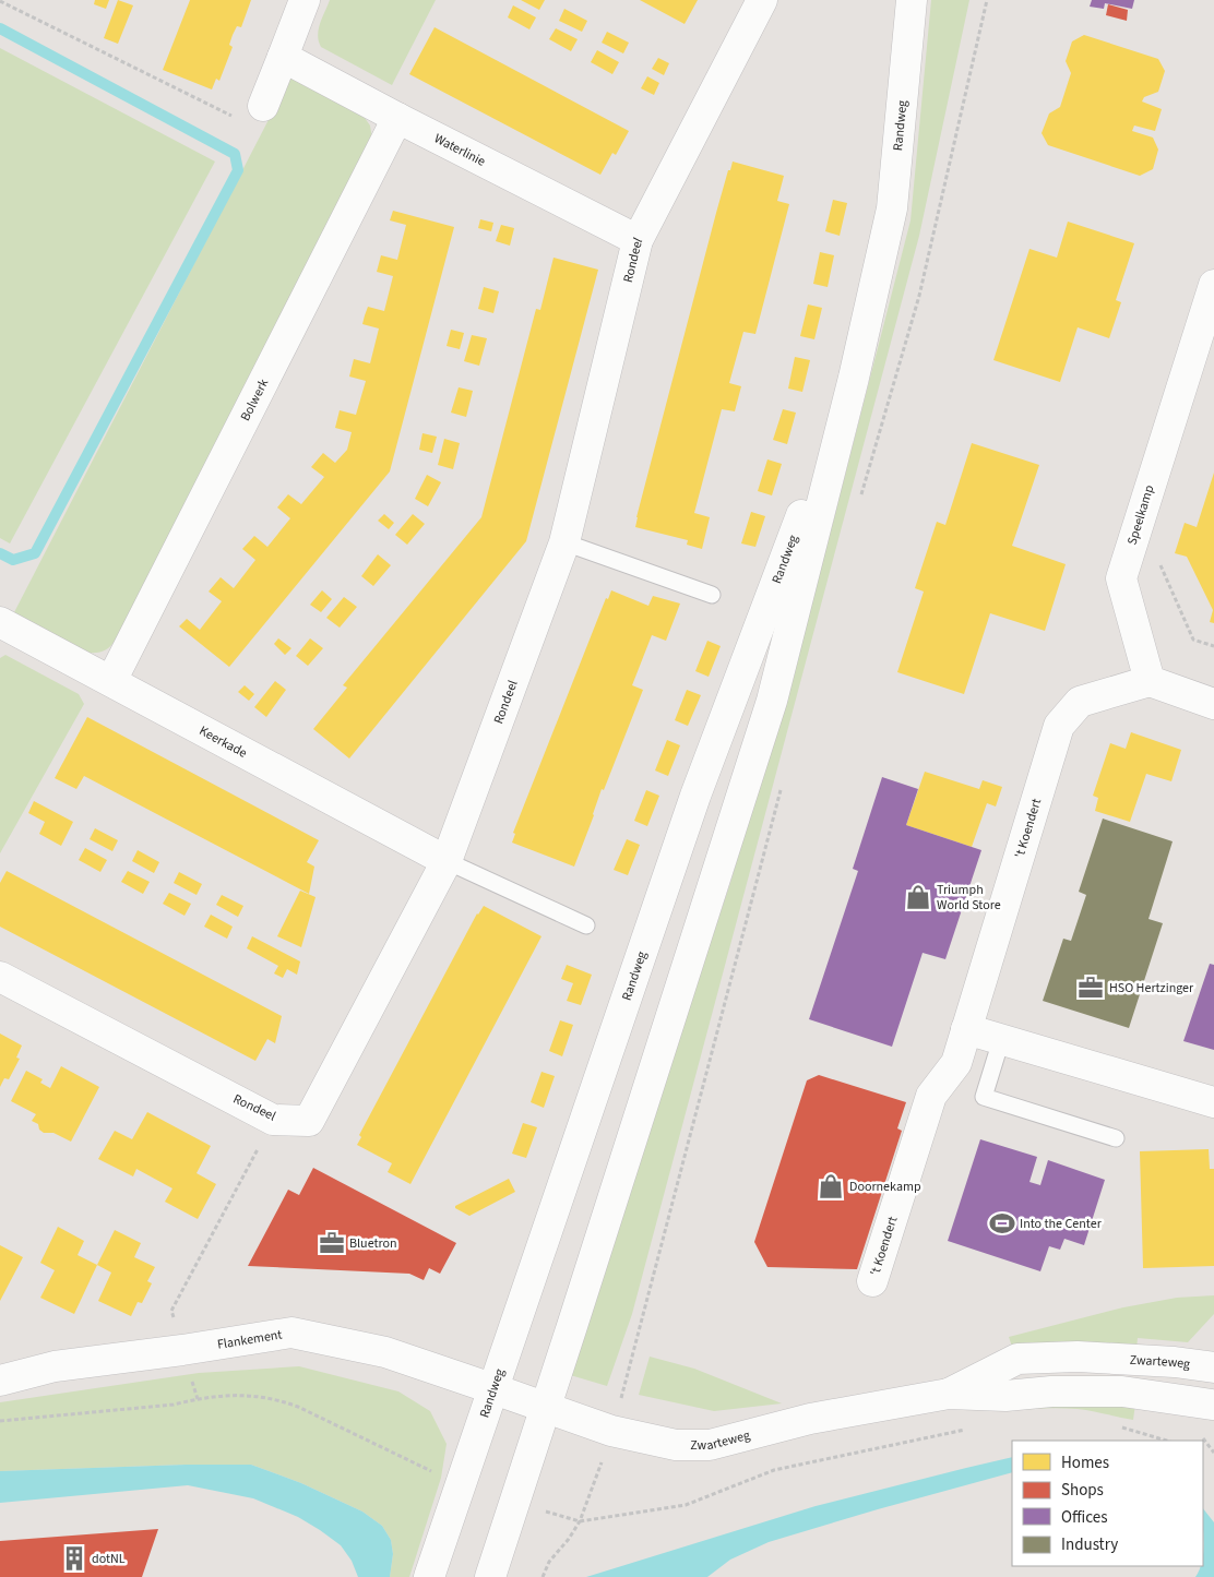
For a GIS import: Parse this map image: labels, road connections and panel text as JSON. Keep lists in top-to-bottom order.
{
  "streets": {
    "street": [
      "Randweg",
      "Waterlinie",
      "Rondeel",
      "Bolwerk",
      "Speelkamp",
      "Keerkade",
      "'t Koendert",
      "Flankement",
      "Zwarteweg"
    ]
  },
  "crossings": [
    ["Randweg", "Flankement"],
    ["Randweg", "Zwarteweg"],
    ["Waterlinie", "Rondeel"],
    ["Waterlinie", "Bolwerk"],
    ["Rondeel", "Keerkade"],
    ["Bolwerk", "Keerkade"],
    ["Speelkamp", "'t Koendert"],
    ["Flankement", "Zwarteweg"]
  ],
  "places": {
    "shop": ["Triumph World Store", "Doornekamp"],
    "office": ["HSO Hertzinger", "Bluetron"],
    "sports": ["Into the Center"],
    "building": ["dotNL"]
  },
  "legend": [
    "Homes",
    "Shops",
    "Offices",
    "Industry"
  ]
}
